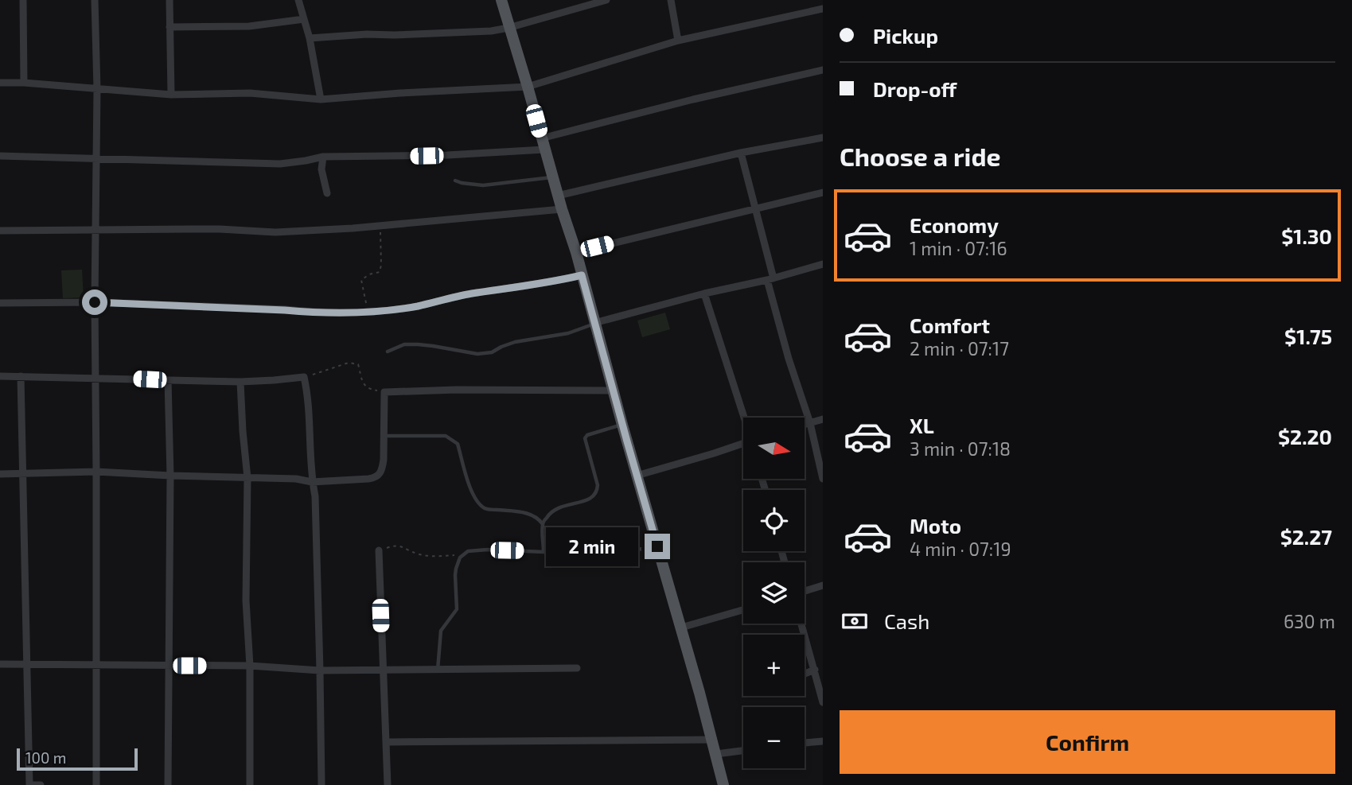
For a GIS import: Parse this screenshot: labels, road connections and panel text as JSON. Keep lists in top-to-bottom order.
{
  "scale_bar": "100 m",
  "north": "right",
  "page": {
    "banner": ["Pickup", "Drop-off"],
    "heading": "Choose a ride",
    "list": [
      {
        "name": "Economy",
        "note": "1 min · 07:16",
        "value": "$1.30"
      },
      {
        "name": "Comfort",
        "note": "2 min · 07:17",
        "value": "$1.75"
      },
      {
        "name": "XL",
        "note": "3 min · 07:18",
        "value": "$2.20"
      },
      {
        "name": "Moto",
        "note": "4 min · 07:19",
        "value": "$2.27"
      }
    ],
    "map_buttons": ["+", "−"],
    "bubble": "2 min",
    "pay": ["Cash", "630 m"],
    "buttons": "Confirm",
    "scale": "100 m"
  }
}
